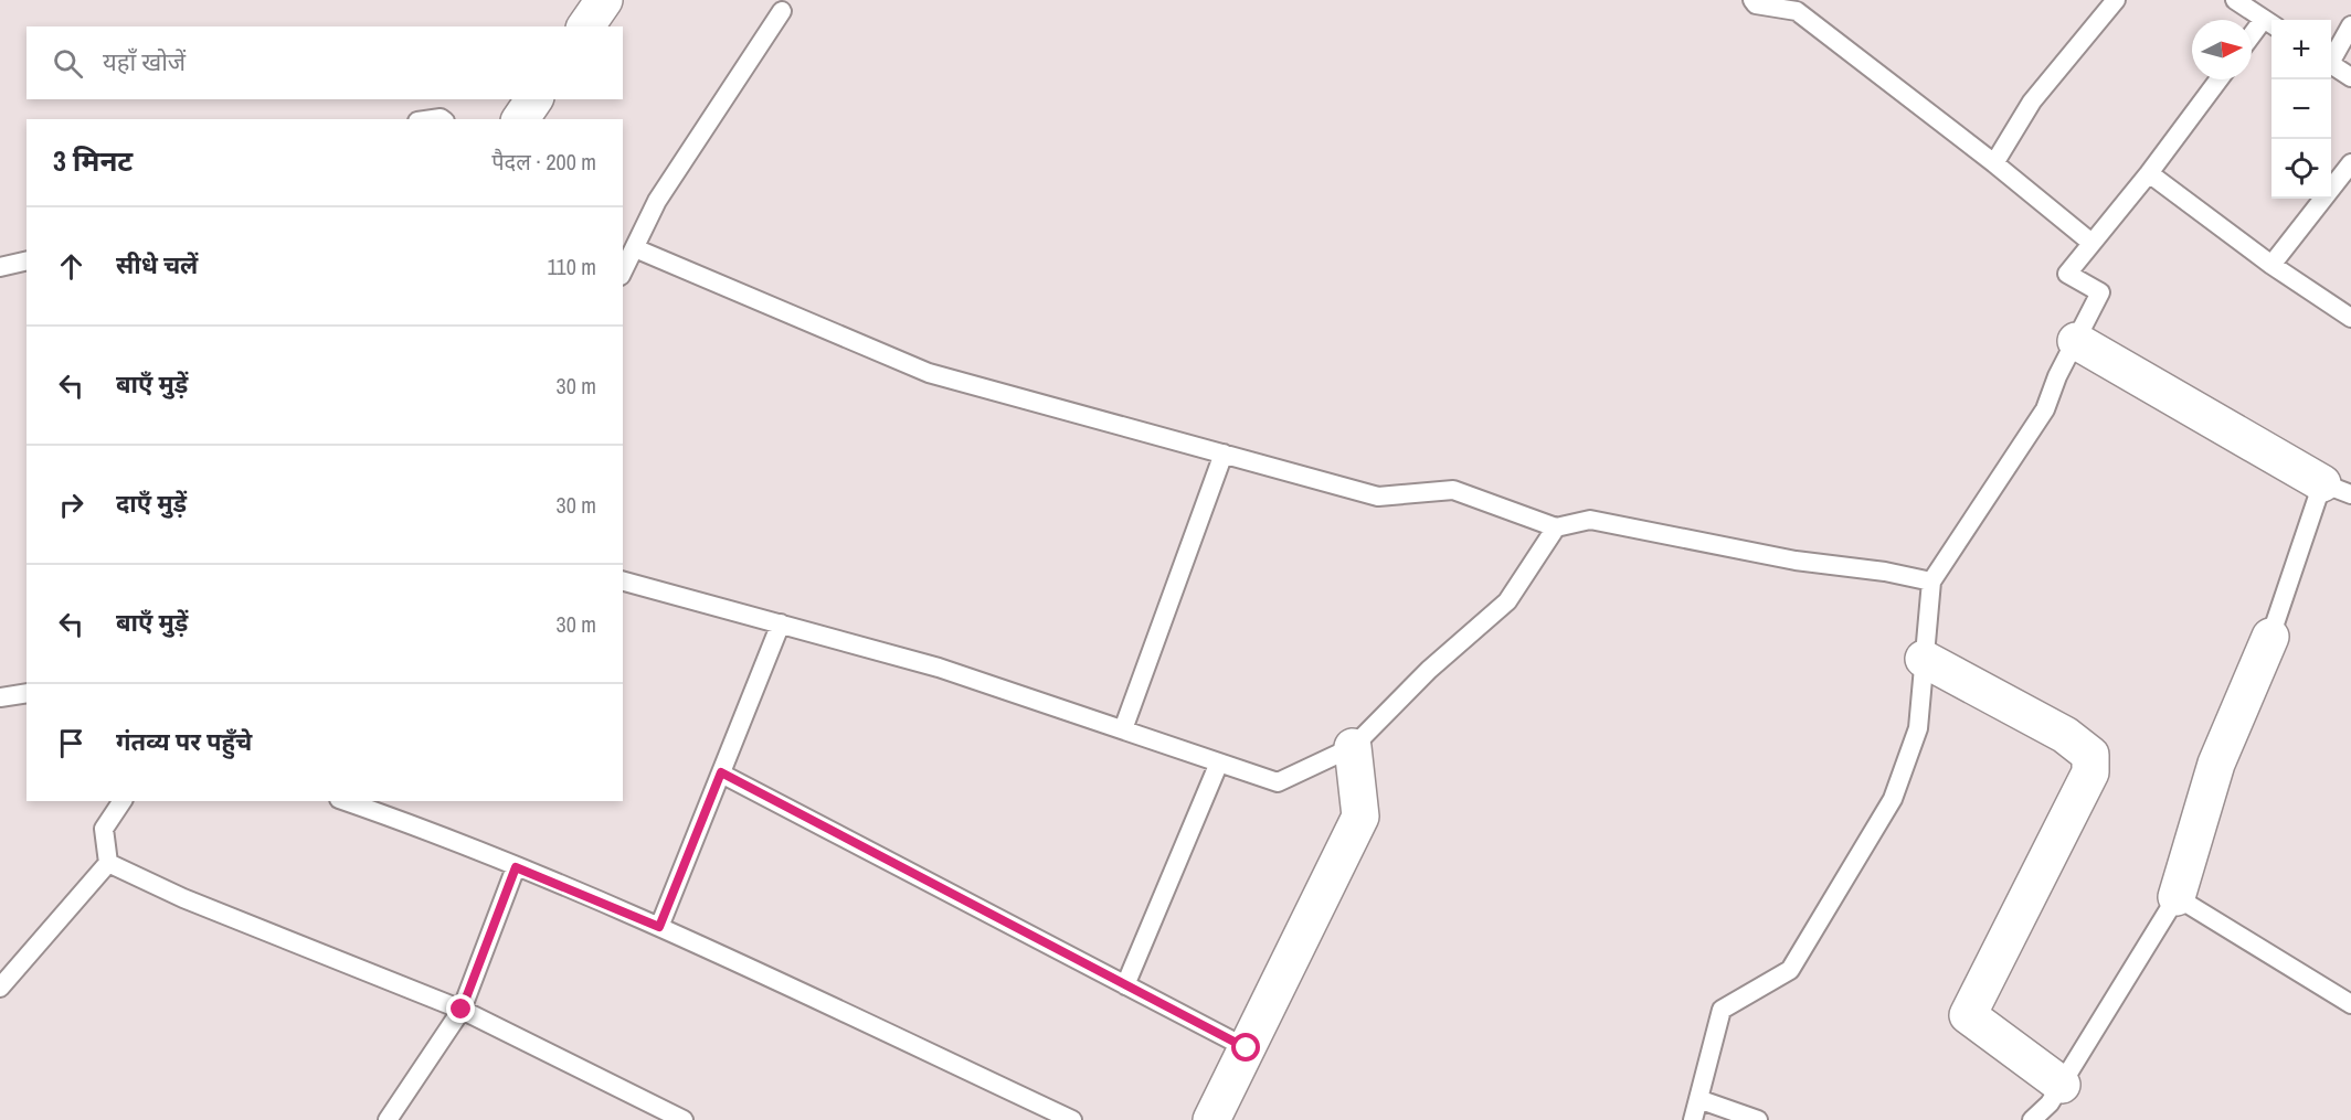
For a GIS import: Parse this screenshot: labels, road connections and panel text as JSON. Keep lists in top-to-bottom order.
{
  "north": "right",
  "page": {
    "map_buttons": ["+", "−"],
    "search": "यहाँ खोजें",
    "heading": ["3 मिनट", "पैदल · 200 m"],
    "list": [
      ["सीधे चलें", "110 m"],
      ["बाएँ मुड़ें", "30 m"],
      ["दाएँ मुड़ें", "30 m"],
      ["बाएँ मुड़ें", "30 m"],
      "गंतव्य पर पहुँचे"
    ]
  }
}
